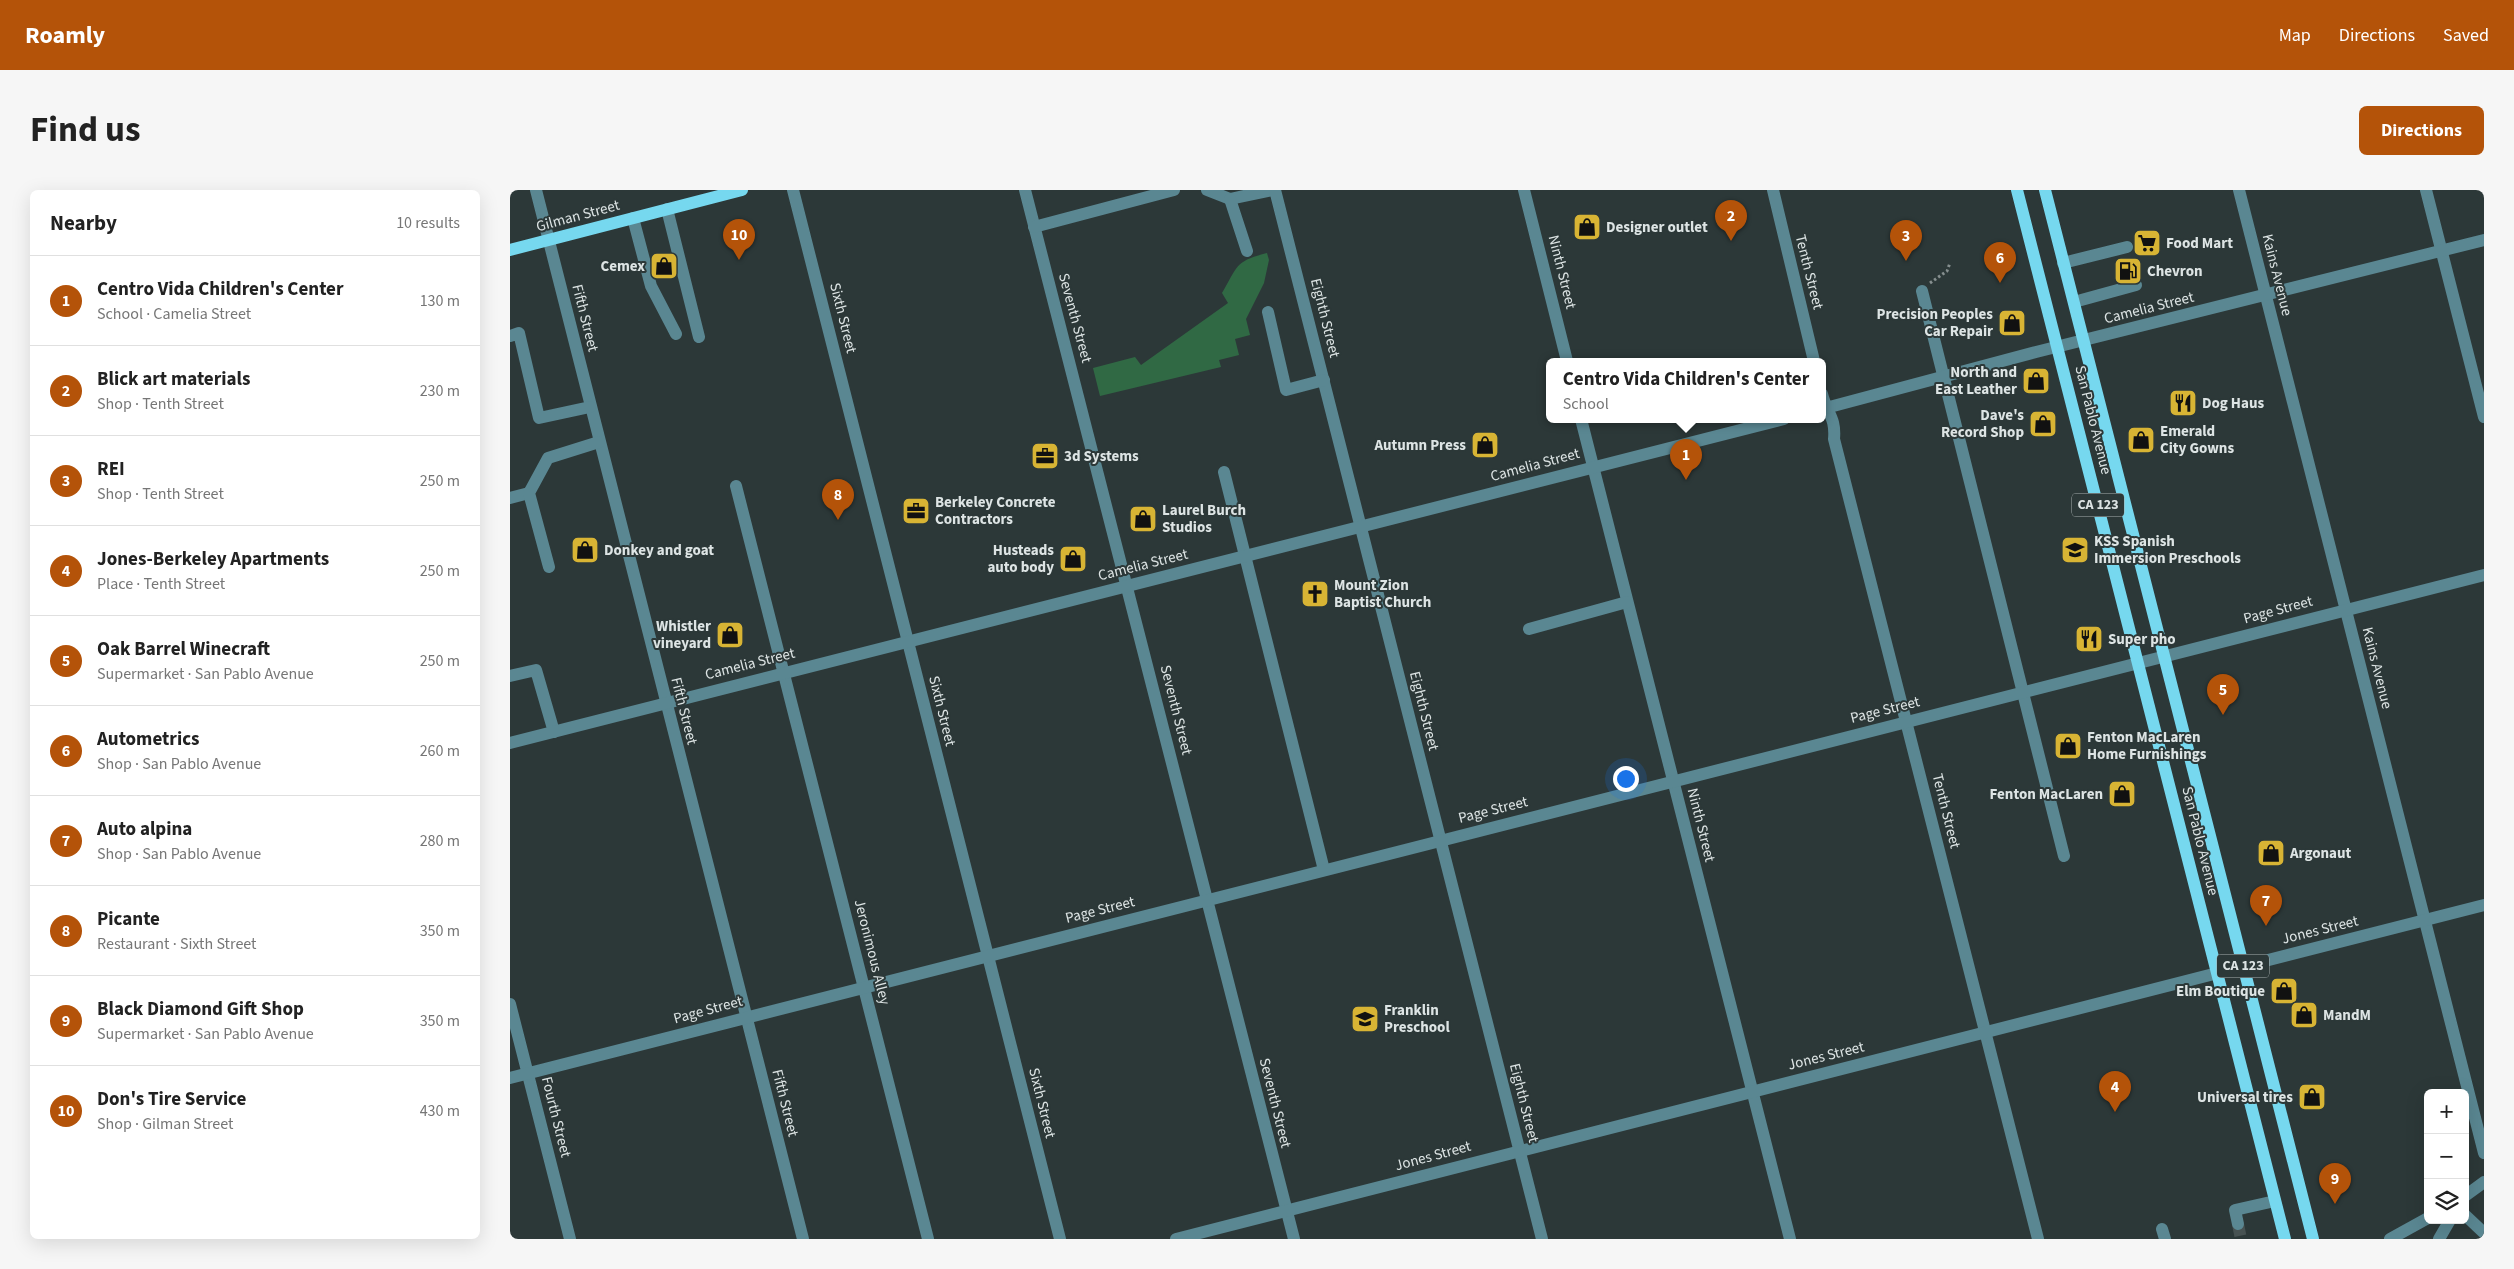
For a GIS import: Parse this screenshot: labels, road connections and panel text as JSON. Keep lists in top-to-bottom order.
{
  "streets": {
    "main road": ["Gilman Street", "San Pablo Avenue", "CA 123"],
    "street": [
      "Ninth Street",
      "Tenth Street",
      "Kains Avenue",
      "Camelia Street",
      "Fifth Street",
      "Sixth Street",
      "Seventh Street",
      "Eighth Street",
      "Page Street",
      "Jones Street",
      "Jeronimous Alley",
      "Fourth Street"
    ]
  },
  "crossings": [
    ["Gilman Street", "Fifth Street"],
    ["Ninth Street", "Camelia Street"],
    ["Ninth Street", "Page Street"],
    ["Ninth Street", "Jones Street"],
    ["Tenth Street", "Page Street"],
    ["Tenth Street", "Jones Street"],
    ["Kains Avenue", "Camelia Street"],
    ["Kains Avenue", "Page Street"],
    ["Kains Avenue", "Jones Street"],
    ["Camelia Street", "Fifth Street"],
    ["Camelia Street", "Sixth Street"],
    ["Camelia Street", "Seventh Street"],
    ["Camelia Street", "Eighth Street"],
    ["Camelia Street", "San Pablo Avenue"],
    ["Camelia Street", "Jeronimous Alley"],
    ["Fifth Street", "Page Street"],
    ["Sixth Street", "Page Street"],
    ["Seventh Street", "Page Street"],
    ["Seventh Street", "Jones Street"],
    ["Eighth Street", "Page Street"],
    ["Eighth Street", "Jones Street"],
    ["San Pablo Avenue", "Page Street"],
    ["San Pablo Avenue", "Jones Street"],
    ["Page Street", "Jeronimous Alley"],
    ["Page Street", "Fourth Street"]
  ],
  "places": {
    "shop": [
      "Designer outlet",
      "Cemex",
      "Precision Peoples Car Repair",
      "North and East Leather",
      "Dave's Record Shop",
      "Emerald City Gowns",
      "Autumn Press",
      "Laurel Burch Studios",
      "Donkey and goat",
      "Husteads auto body",
      "Whistler vineyard",
      "Fenton MacLaren Home Furnishings",
      "Fenton MacLaren",
      "Argonaut",
      "Elm Boutique",
      "MandM",
      "Universal tires"
    ],
    "supermarket": ["Food Mart"],
    "fuel station": ["Chevron"],
    "restaurant": ["Dog Haus", "Super pho"],
    "office": ["3d Systems", "Berkeley Concrete Contractors"],
    "school or university": ["KSS Spanish Immersion Preschools", "Franklin Preschool"],
    "church": ["Mount Zion Baptist Church"]
  },
  "page": {
    "header": "Roamly",
    "nav": ["Map", "Directions", "Saved"],
    "title": "Find us",
    "buttons": "Directions",
    "heading": ["Nearby", "10 results"],
    "pins": [
      "2",
      "10",
      "3",
      "6",
      "1",
      "8",
      "5",
      "7",
      "4",
      "9"
    ],
    "list": [
      {
        "mark": "1",
        "name": "Centro Vida Children's Center",
        "note": "School · Camelia Street",
        "value": "130 m"
      },
      {
        "mark": "2",
        "name": "Blick art materials",
        "note": "Shop · Tenth Street",
        "value": "230 m"
      },
      {
        "mark": "3",
        "name": "REI",
        "note": "Shop · Tenth Street",
        "value": "250 m"
      },
      {
        "mark": "4",
        "name": "Jones-Berkeley Apartments",
        "note": "Place · Tenth Street",
        "value": "250 m"
      },
      {
        "mark": "5",
        "name": "Oak Barrel Winecraft",
        "note": "Supermarket · San Pablo Avenue",
        "value": "250 m"
      },
      {
        "mark": "6",
        "name": "Autometrics",
        "note": "Shop · San Pablo Avenue",
        "value": "260 m"
      },
      {
        "mark": "7",
        "name": "Auto alpina",
        "note": "Shop · San Pablo Avenue",
        "value": "280 m"
      },
      {
        "mark": "8",
        "name": "Picante",
        "note": "Restaurant · Sixth Street",
        "value": "350 m"
      },
      {
        "mark": "9",
        "name": "Black Diamond Gift Shop",
        "note": "Supermarket · San Pablo Avenue",
        "value": "350 m"
      },
      {
        "mark": "10",
        "name": "Don's Tire Service",
        "note": "Shop · Gilman Street",
        "value": "430 m"
      }
    ],
    "popup": ["Centro Vida Children's Center", "School"],
    "map_buttons": ["+", "−"]
  }
}
